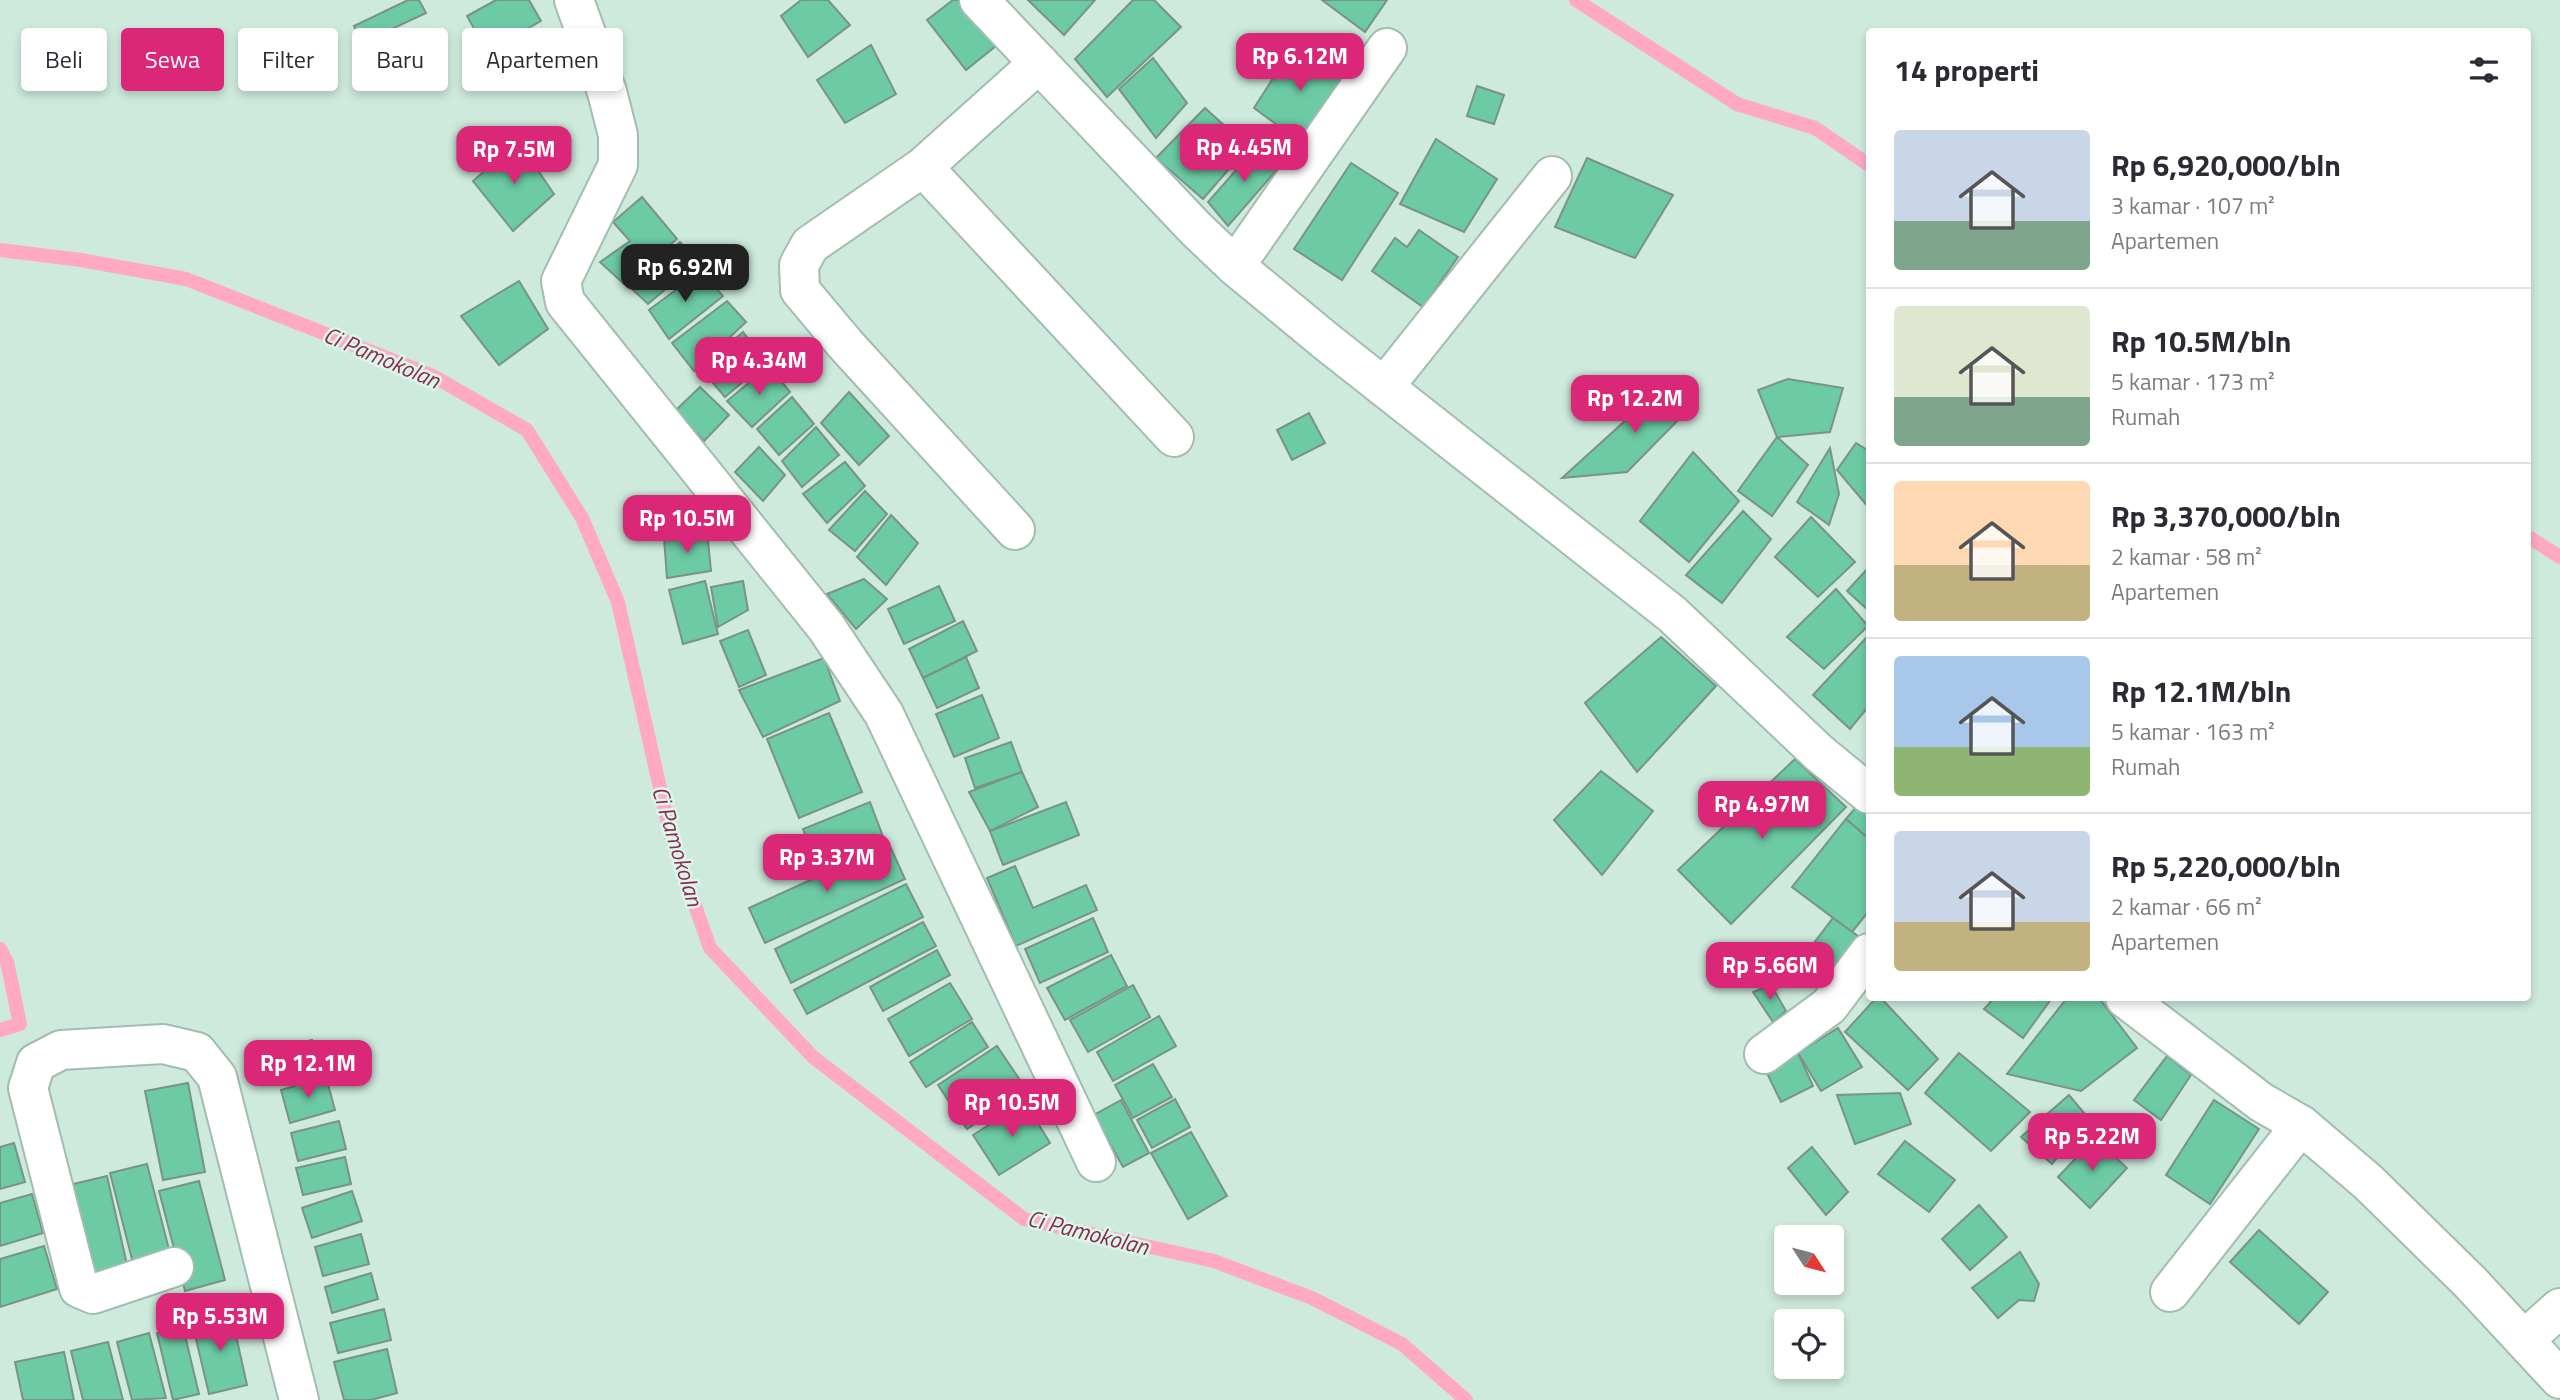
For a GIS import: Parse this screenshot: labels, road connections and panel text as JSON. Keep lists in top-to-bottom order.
{
  "water": ["Ci Pamokolan"],
  "north": "bottom right",
  "page": {
    "chip": [
      "Beli",
      "Sewa",
      "Filter",
      "Baru",
      "Apartemen"
    ],
    "heading": "14 properti",
    "price": [
      "Rp 6.12M",
      "Rp 4.45M",
      "Rp 7.5M",
      "Rp 6.92M",
      "Rp 4.34M",
      "Rp 12.2M",
      "Rp 10.5M",
      "Rp 4.97M",
      "Rp 3.37M",
      "Rp 5.66M",
      "Rp 12.1M",
      "Rp 10.5M",
      "Rp 5.22M",
      "Rp 5.53M"
    ],
    "list": [
      {
        "name": "Rp 6,920,000/bln",
        "note": "3 kamar · 107 m² · Apartemen"
      },
      {
        "name": "Rp 10.5M/bln",
        "note": "5 kamar · 173 m² · Rumah"
      },
      {
        "name": "Rp 3,370,000/bln",
        "note": "2 kamar · 58 m² · Apartemen"
      },
      {
        "name": "Rp 12.1M/bln",
        "note": "5 kamar · 163 m² · Rumah"
      },
      {
        "name": "Rp 5,220,000/bln",
        "note": "2 kamar · 66 m² · Apartemen"
      }
    ]
  }
}
